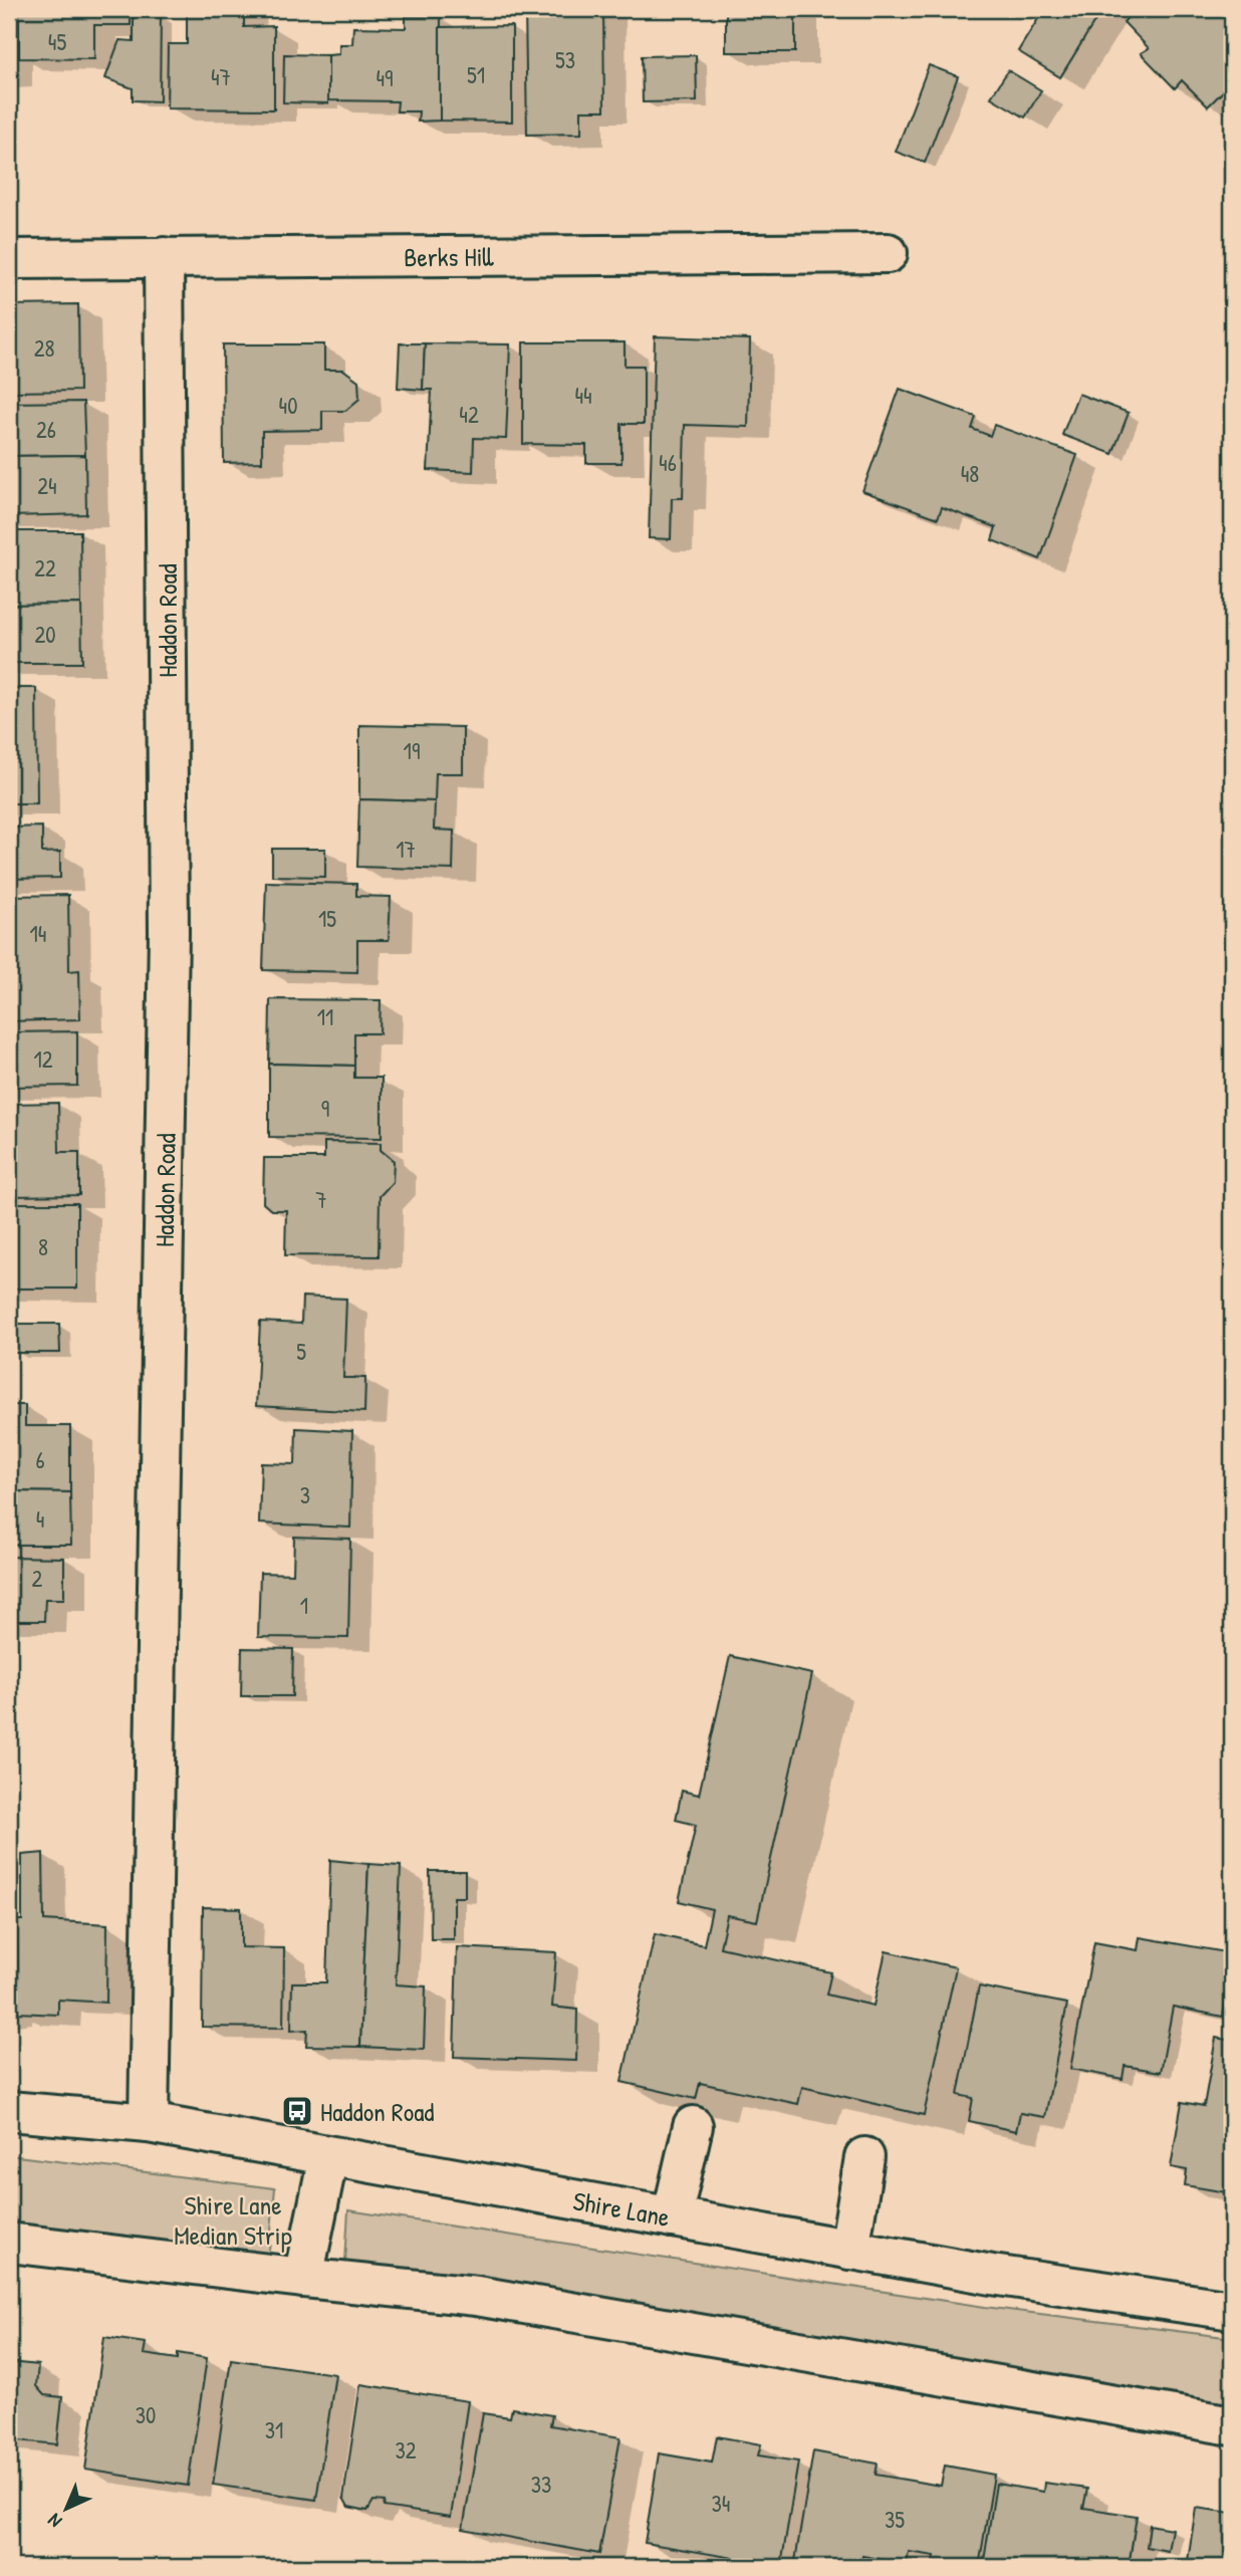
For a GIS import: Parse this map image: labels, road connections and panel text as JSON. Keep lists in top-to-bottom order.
{
  "streets": {
    "street": ["Berks Hill", "Haddon Road", "Shire Lane"]
  },
  "crossings": [
    ["Berks Hill", "Haddon Road"],
    ["Haddon Road", "Shire Lane"]
  ],
  "parks": ["Shire Lane Median Strip"],
  "places": {
    "bus stop": ["Haddon Road"]
  },
  "house_numbers": [
    "45",
    "53",
    "51",
    "47",
    "49",
    "28",
    "44",
    "40",
    "42",
    "26",
    "46",
    "48",
    "24",
    "22",
    "20",
    "19",
    "17",
    "15",
    "14",
    "11",
    "12",
    "9",
    "7",
    "8",
    "5",
    "6",
    "3",
    "4",
    "2",
    "1",
    "30",
    "31",
    "32",
    "33",
    "34",
    "35"
  ],
  "north": "bottom left"
}
